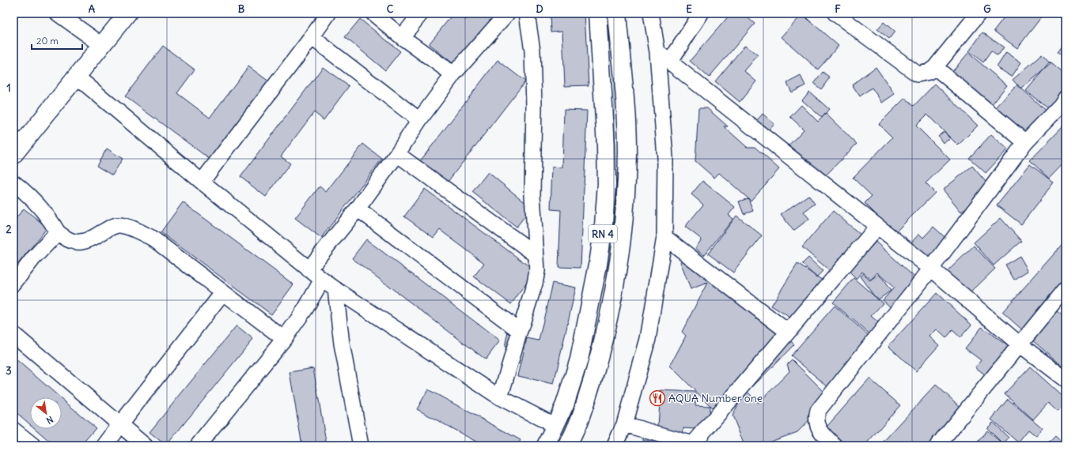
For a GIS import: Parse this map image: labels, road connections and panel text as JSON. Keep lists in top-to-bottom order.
{
  "streets": {
    "main road": ["RN 4"]
  },
  "places": {
    "restaurant": ["AQUA Number one"]
  },
  "scale_bar": "20 m",
  "north": "bottom right",
  "grid": {
    "columns": [
      "A",
      "B",
      "C",
      "D",
      "E",
      "F",
      "G"
    ],
    "rows": ["1", "2", "3"]
  }
}
